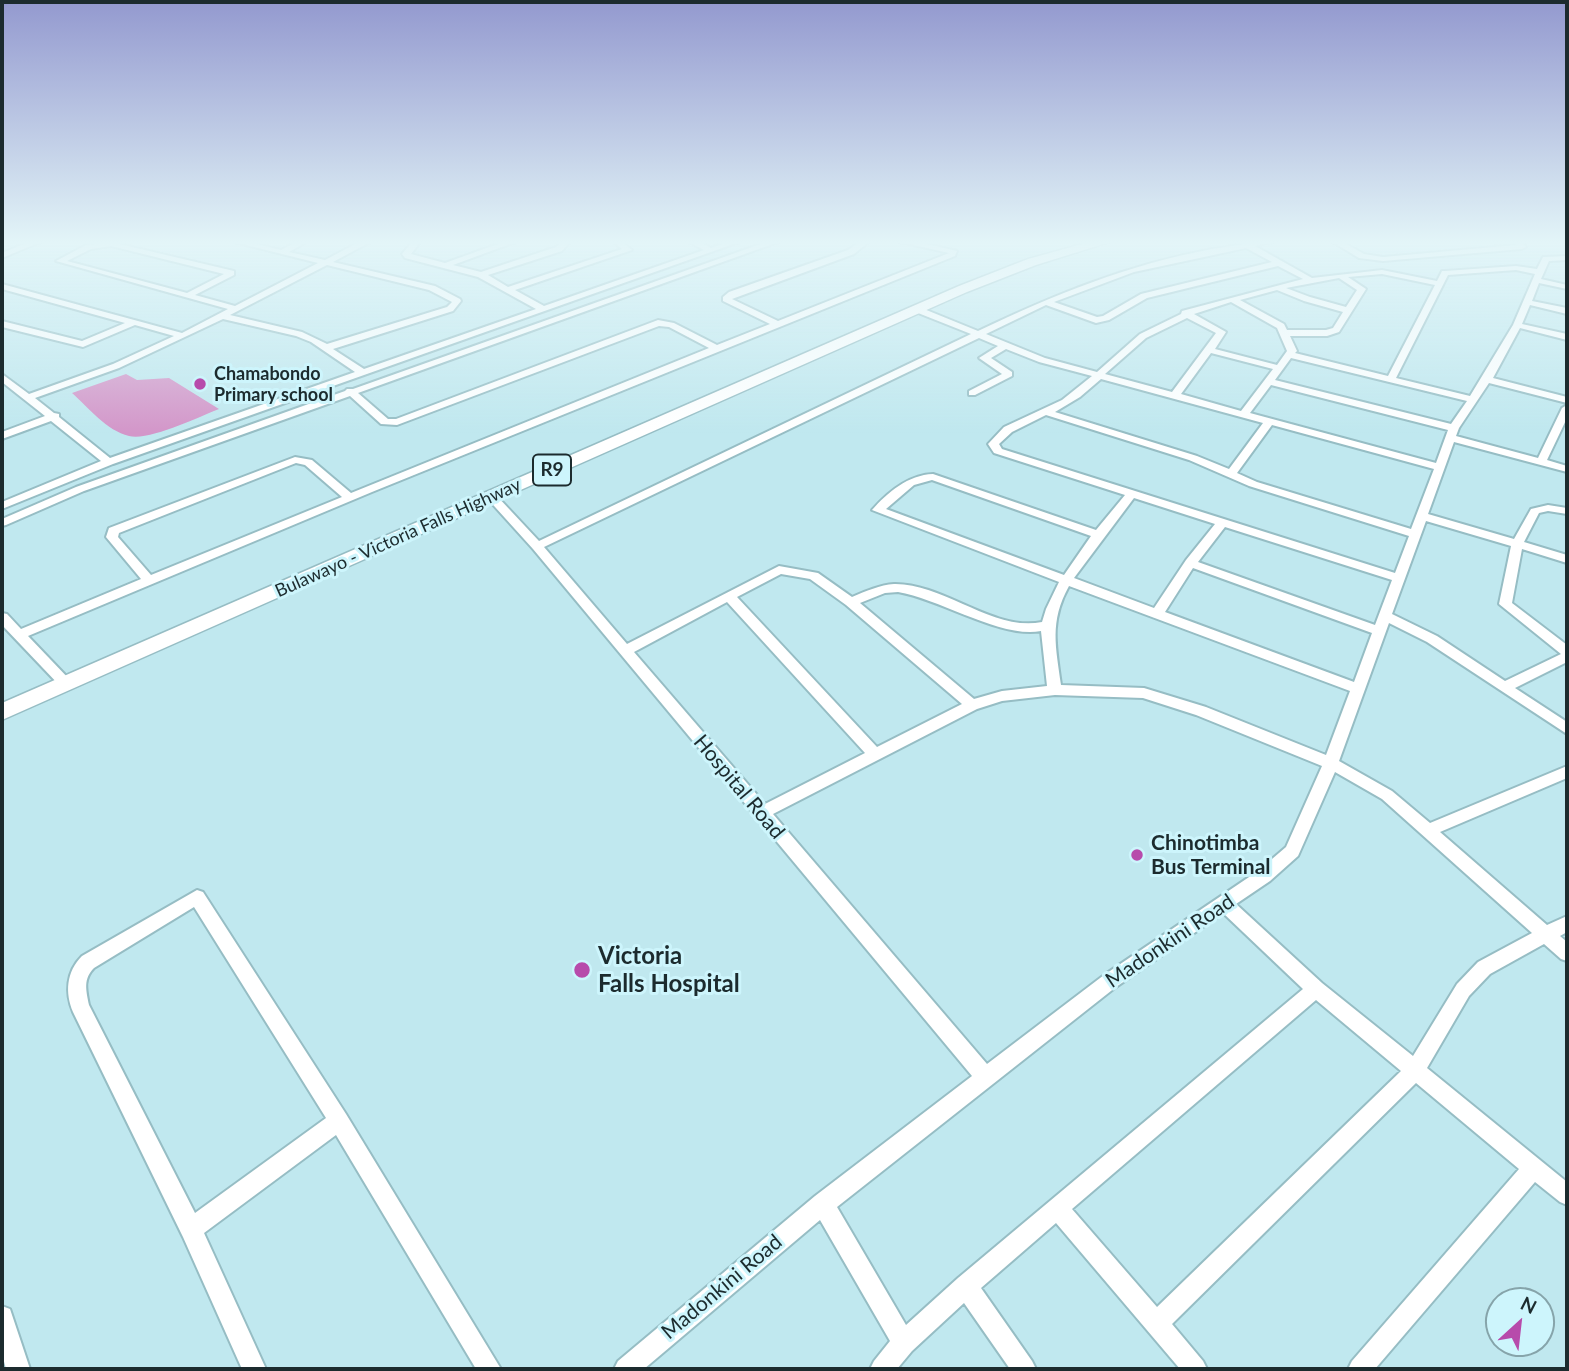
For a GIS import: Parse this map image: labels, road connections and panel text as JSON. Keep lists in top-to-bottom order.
{
  "streets": {
    "highway": ["R9", "Bulawayo - Victoria Falls Highway"],
    "street": ["Hospital Road", "Madonkini Road"]
  },
  "crossings": [
    ["Bulawayo - Victoria Falls Highway", "Hospital Road"],
    ["Hospital Road", "Madonkini Road"]
  ],
  "places": ["Chamabondo Primary school", "Chinotimba Bus Terminal", "Victoria Falls Hospital"],
  "north": "top right"
}
